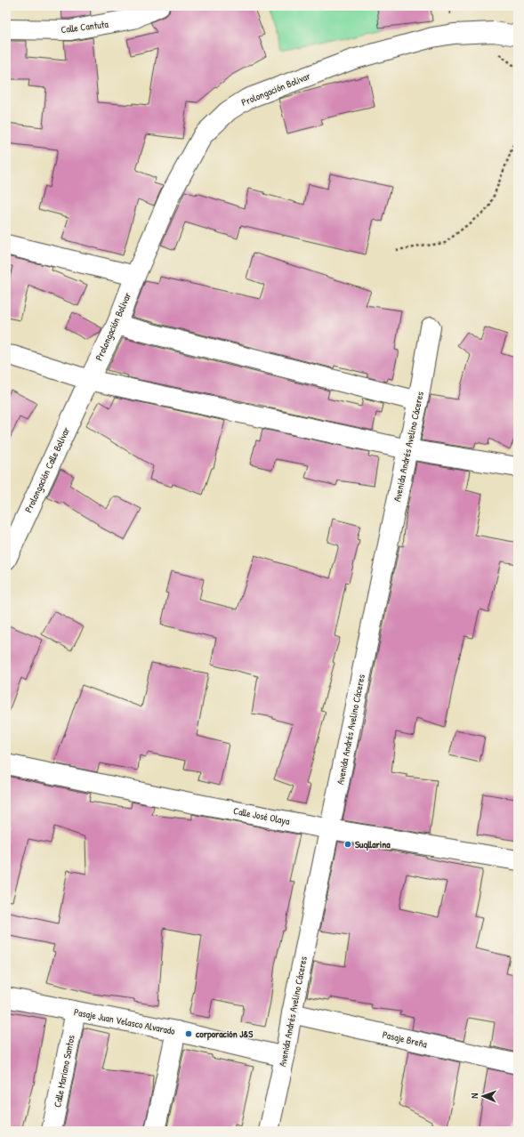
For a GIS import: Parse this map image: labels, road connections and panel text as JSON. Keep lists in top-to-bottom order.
{
  "streets": {
    "street": [
      "Calle Cantuta",
      "Prolongación Bolivar",
      "Avenida Andrés Avelino Cáceres",
      "Prolongación Calle Bolivar",
      "Calle José Olaya",
      "Pasaje Juan Velasco Alvarado",
      "Pasaje Breña",
      "Calle Mariano Santos"
    ]
  },
  "crossings": [
    ["Prolongación Bolivar", "Prolongación Calle Bolivar"],
    ["Avenida Andrés Avelino Cáceres", "Calle José Olaya"],
    ["Avenida Andrés Avelino Cáceres", "Pasaje Juan Velasco Alvarado"],
    ["Avenida Andrés Avelino Cáceres", "Pasaje Breña"],
    ["Pasaje Juan Velasco Alvarado", "Calle Mariano Santos"]
  ],
  "places": ["Suqllarina", "corporación J&S"],
  "north": "left"
}
